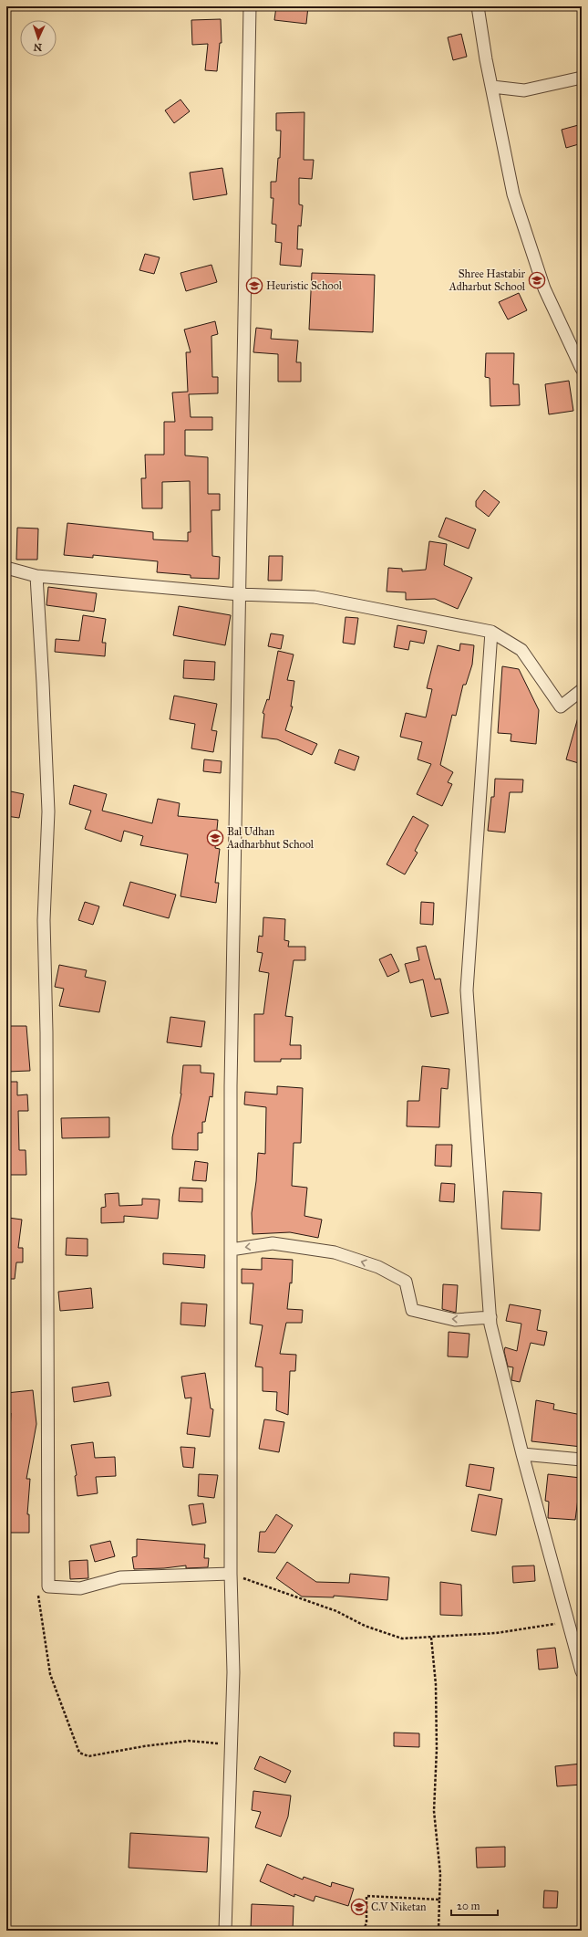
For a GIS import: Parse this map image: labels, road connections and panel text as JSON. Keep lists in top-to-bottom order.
{
  "places": {
    "school or university": [
      "Shree Hastabir Adharbut School",
      "Heuristic School",
      "Bal Udhan Aadharbhut School",
      "C.V Niketan"
    ]
  },
  "scale_bar": "20 m",
  "north": "bottom"
}
